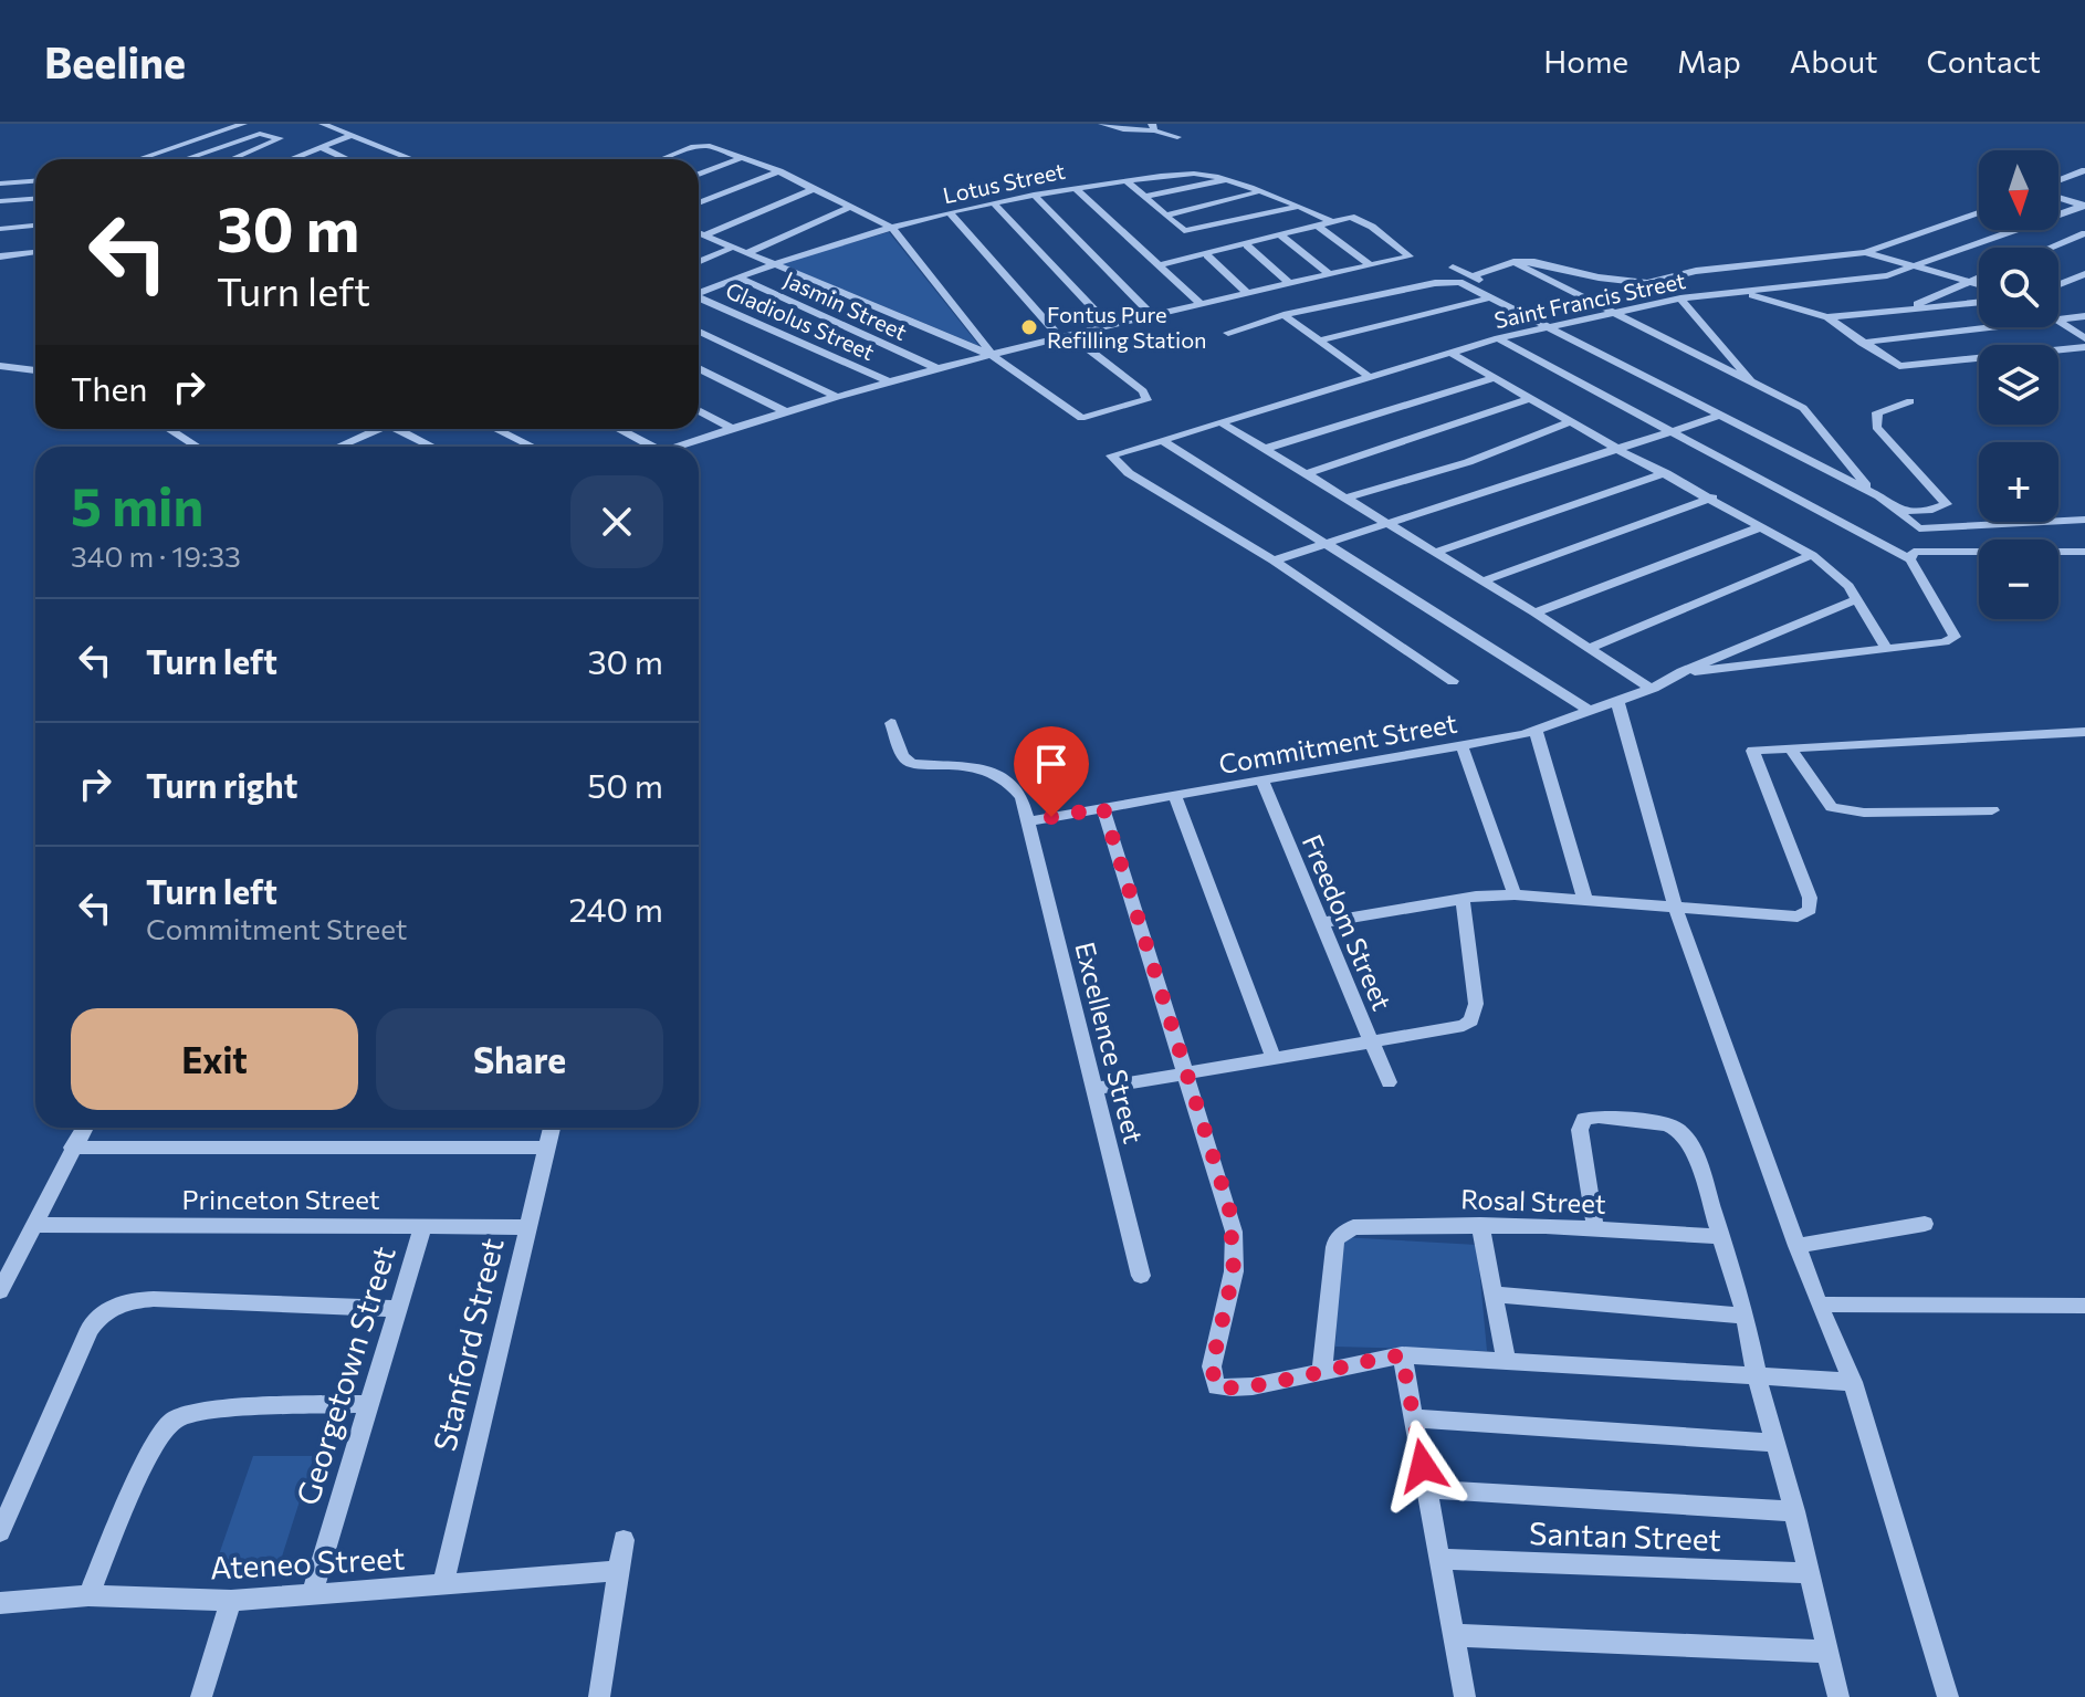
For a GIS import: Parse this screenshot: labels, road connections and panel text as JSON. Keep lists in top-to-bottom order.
{
  "streets": {
    "street": [
      "Lotus Street",
      "Saint Francis Street",
      "Jasmin Street",
      "Gladiolus Street",
      "Commitment Street",
      "Freedom Street",
      "Excellence Street",
      "Princeton Street",
      "Rosal Street",
      "Stanford Street",
      "Georgetown Street",
      "Santan Street",
      "Ateneo Street"
    ]
  },
  "crossings": [
    ["Lotus Street", "Jasmin Street"],
    ["Commitment Street", "Freedom Street"],
    ["Commitment Street", "Excellence Street"],
    ["Princeton Street", "Stanford Street"],
    ["Princeton Street", "Georgetown Street"],
    ["Stanford Street", "Ateneo Street"],
    ["Georgetown Street", "Ateneo Street"]
  ],
  "places": ["Fontus Pure Refilling Station"],
  "north": "bottom",
  "page": {
    "header": "Beeline",
    "nav": [
      "Home",
      "Map",
      "About",
      "Contact"
    ],
    "map_buttons": ["+", "−"],
    "turn": ["30 m", "Turn left"],
    "then": "Then",
    "heading": ["5 min", "340 m · 19:33"],
    "list": [
      {
        "name": "Turn left",
        "value": "30 m"
      },
      {
        "name": "Turn right",
        "value": "50 m"
      },
      {
        "name": "Turn left",
        "note": "Commitment Street",
        "value": "240 m"
      }
    ],
    "buttons": ["Exit", "Share"]
  }
}
